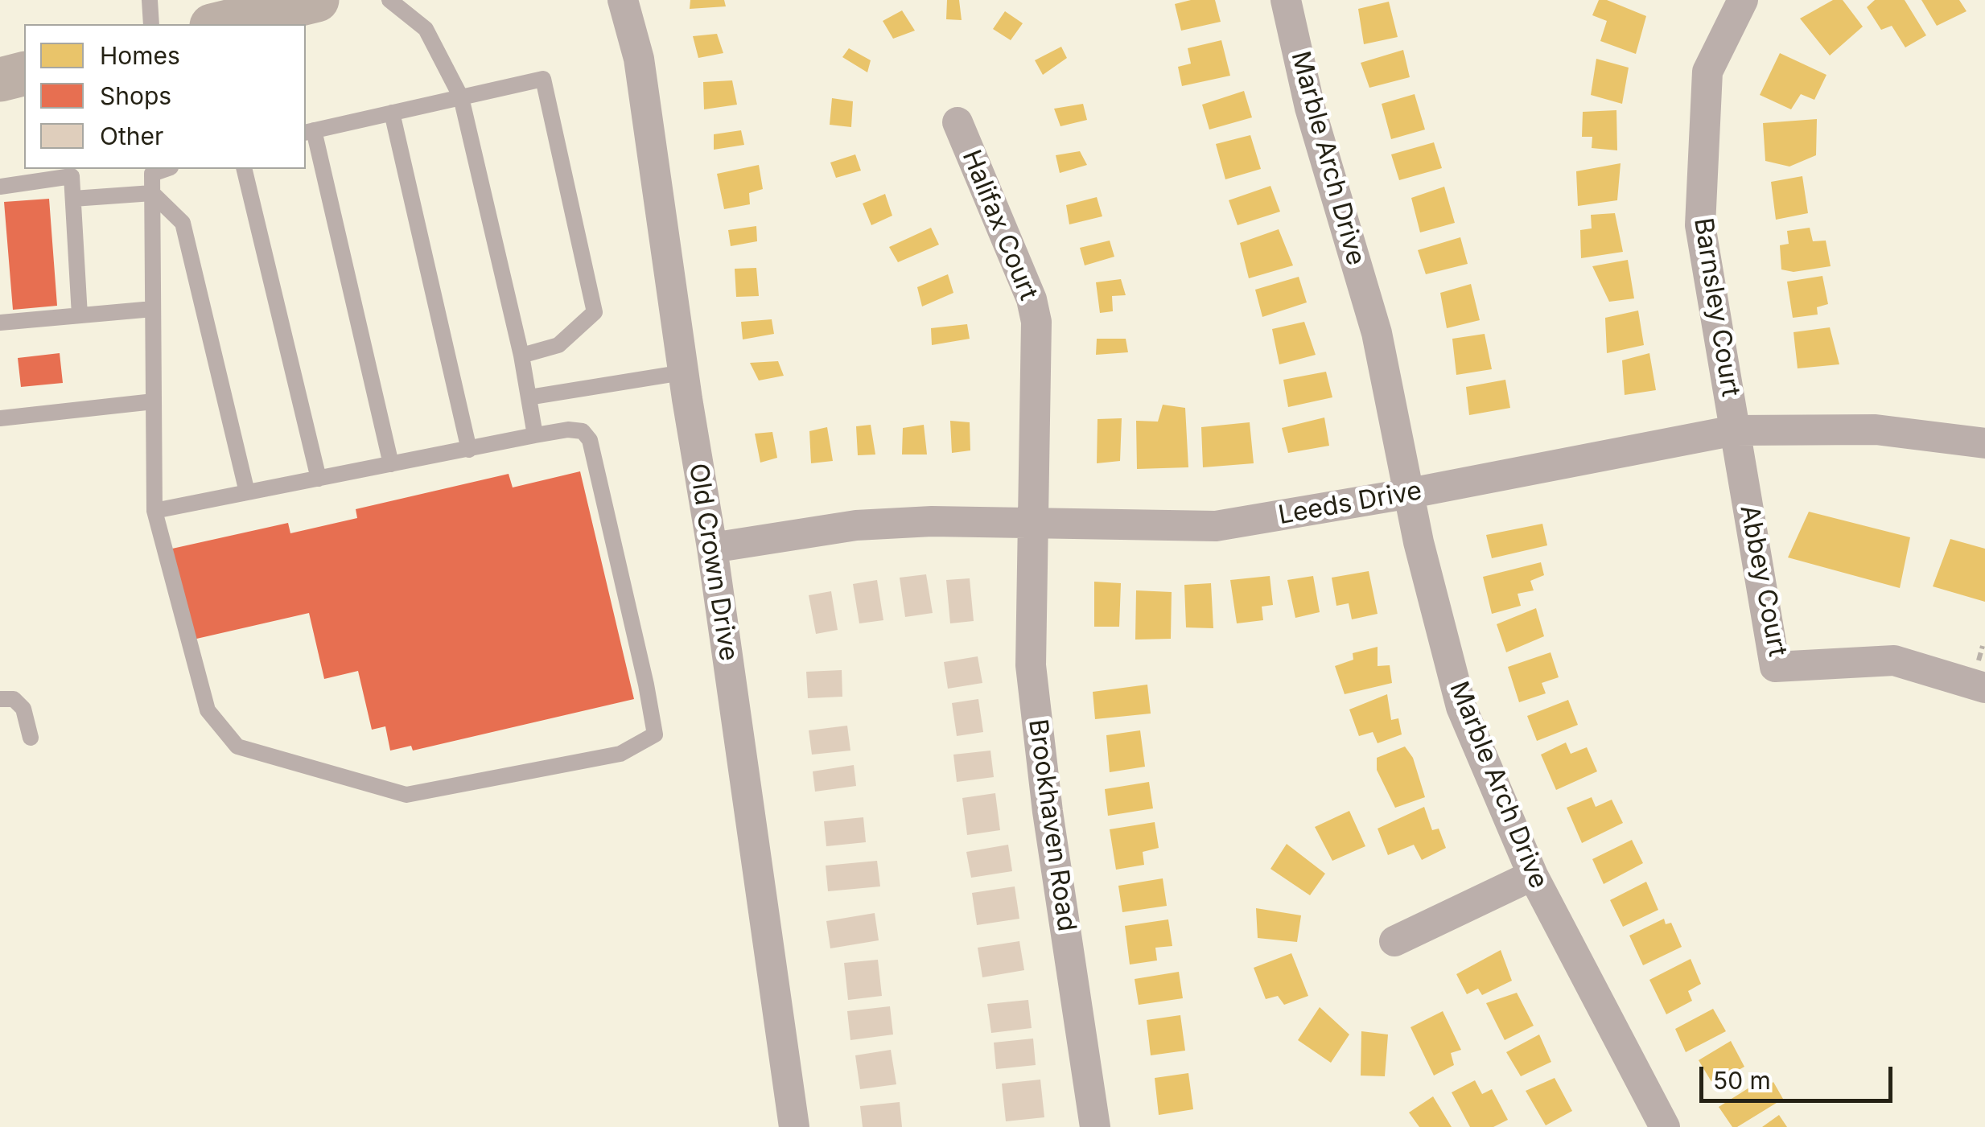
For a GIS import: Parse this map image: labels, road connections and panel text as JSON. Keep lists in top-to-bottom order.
{
  "streets": {
    "street": [
      "Marble Arch Drive",
      "Halifax Court",
      "Barnsley Court",
      "Leeds Drive",
      "Old Crown Drive",
      "Abbey Court",
      "Brookhaven Road"
    ]
  },
  "crossings": [
    ["Marble Arch Drive", "Leeds Drive"],
    ["Halifax Court", "Leeds Drive"],
    ["Halifax Court", "Brookhaven Road"],
    ["Barnsley Court", "Leeds Drive"],
    ["Barnsley Court", "Abbey Court"],
    ["Leeds Drive", "Old Crown Drive"],
    ["Leeds Drive", "Abbey Court"],
    ["Leeds Drive", "Brookhaven Road"]
  ],
  "legend": ["Homes", "Shops", "Other"],
  "scale_bar": "50 m"
}
